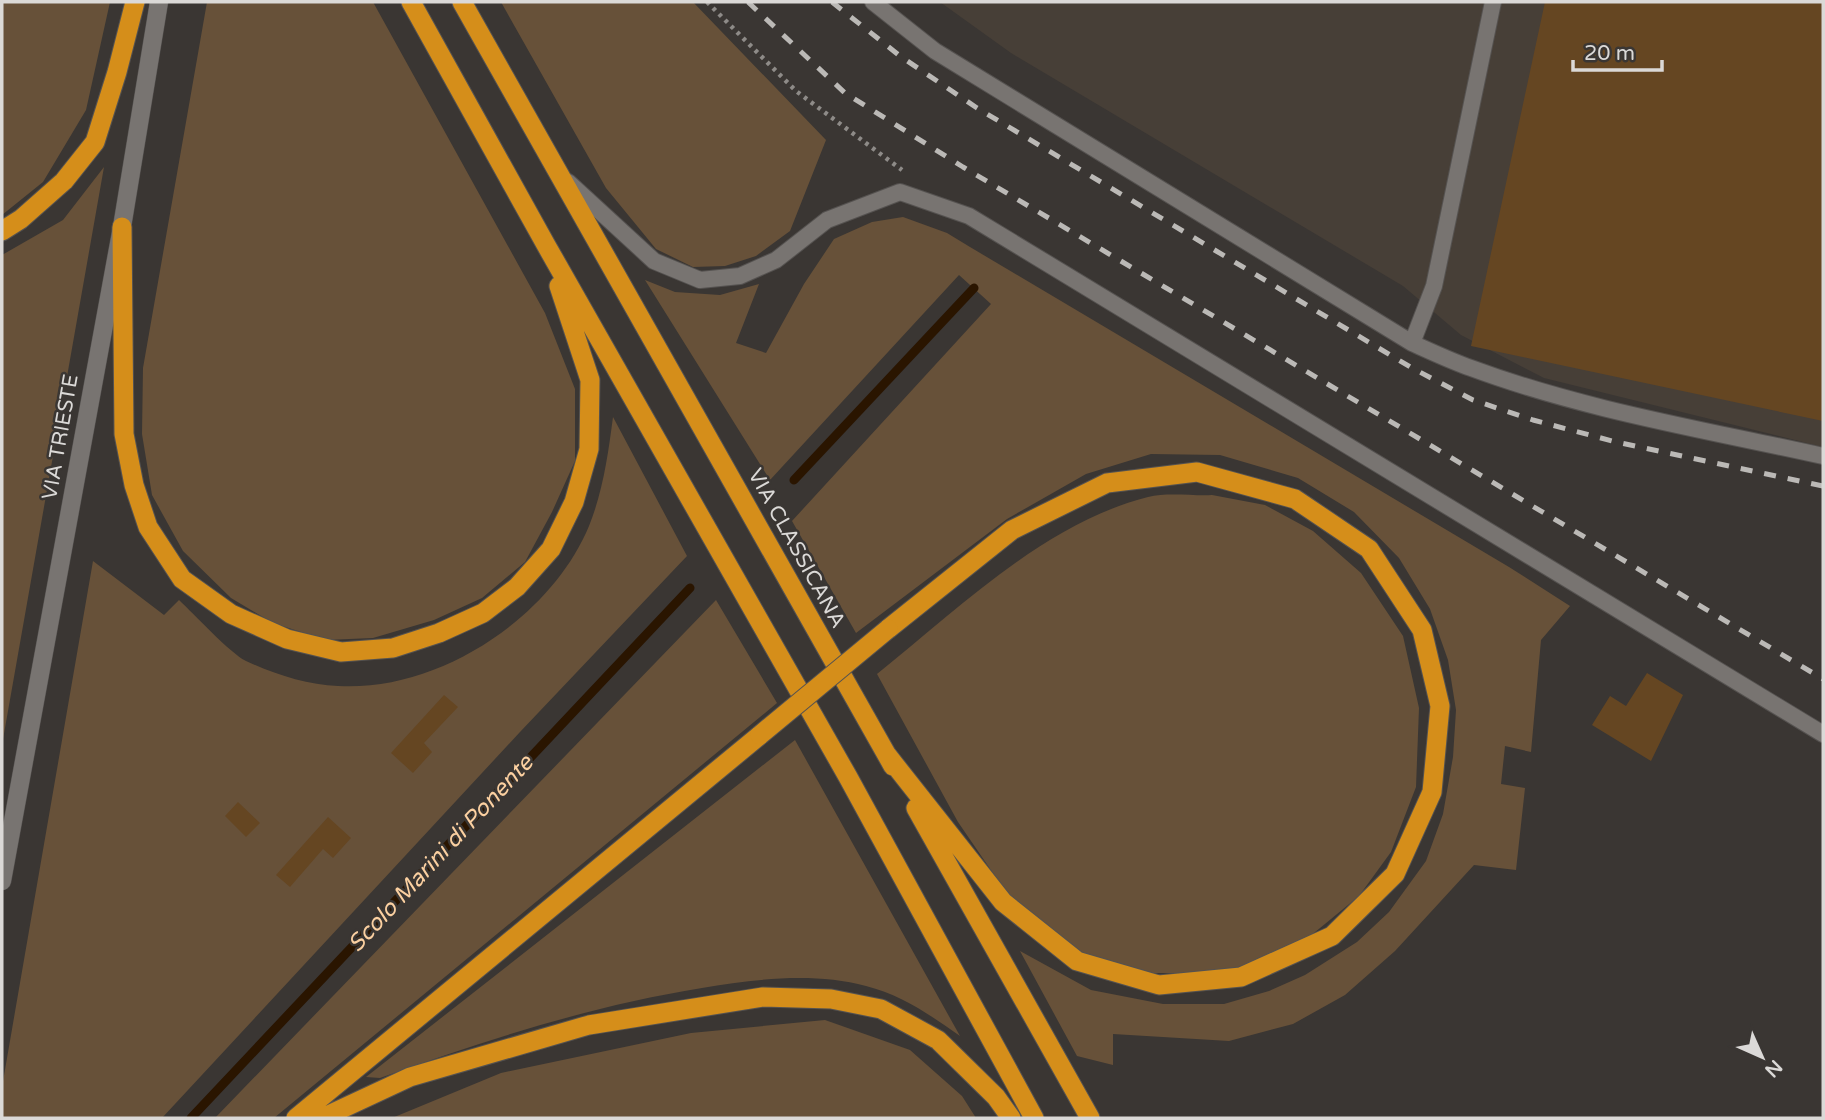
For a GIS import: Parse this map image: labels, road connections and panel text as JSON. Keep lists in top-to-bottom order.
{
  "streets": {
    "highway": ["VIA CLASSICANA"],
    "main road": ["VIA TRIESTE"]
  },
  "water": ["Scolo Marini di Ponente"],
  "scale_bar": "20 m",
  "north": "bottom right"
}
